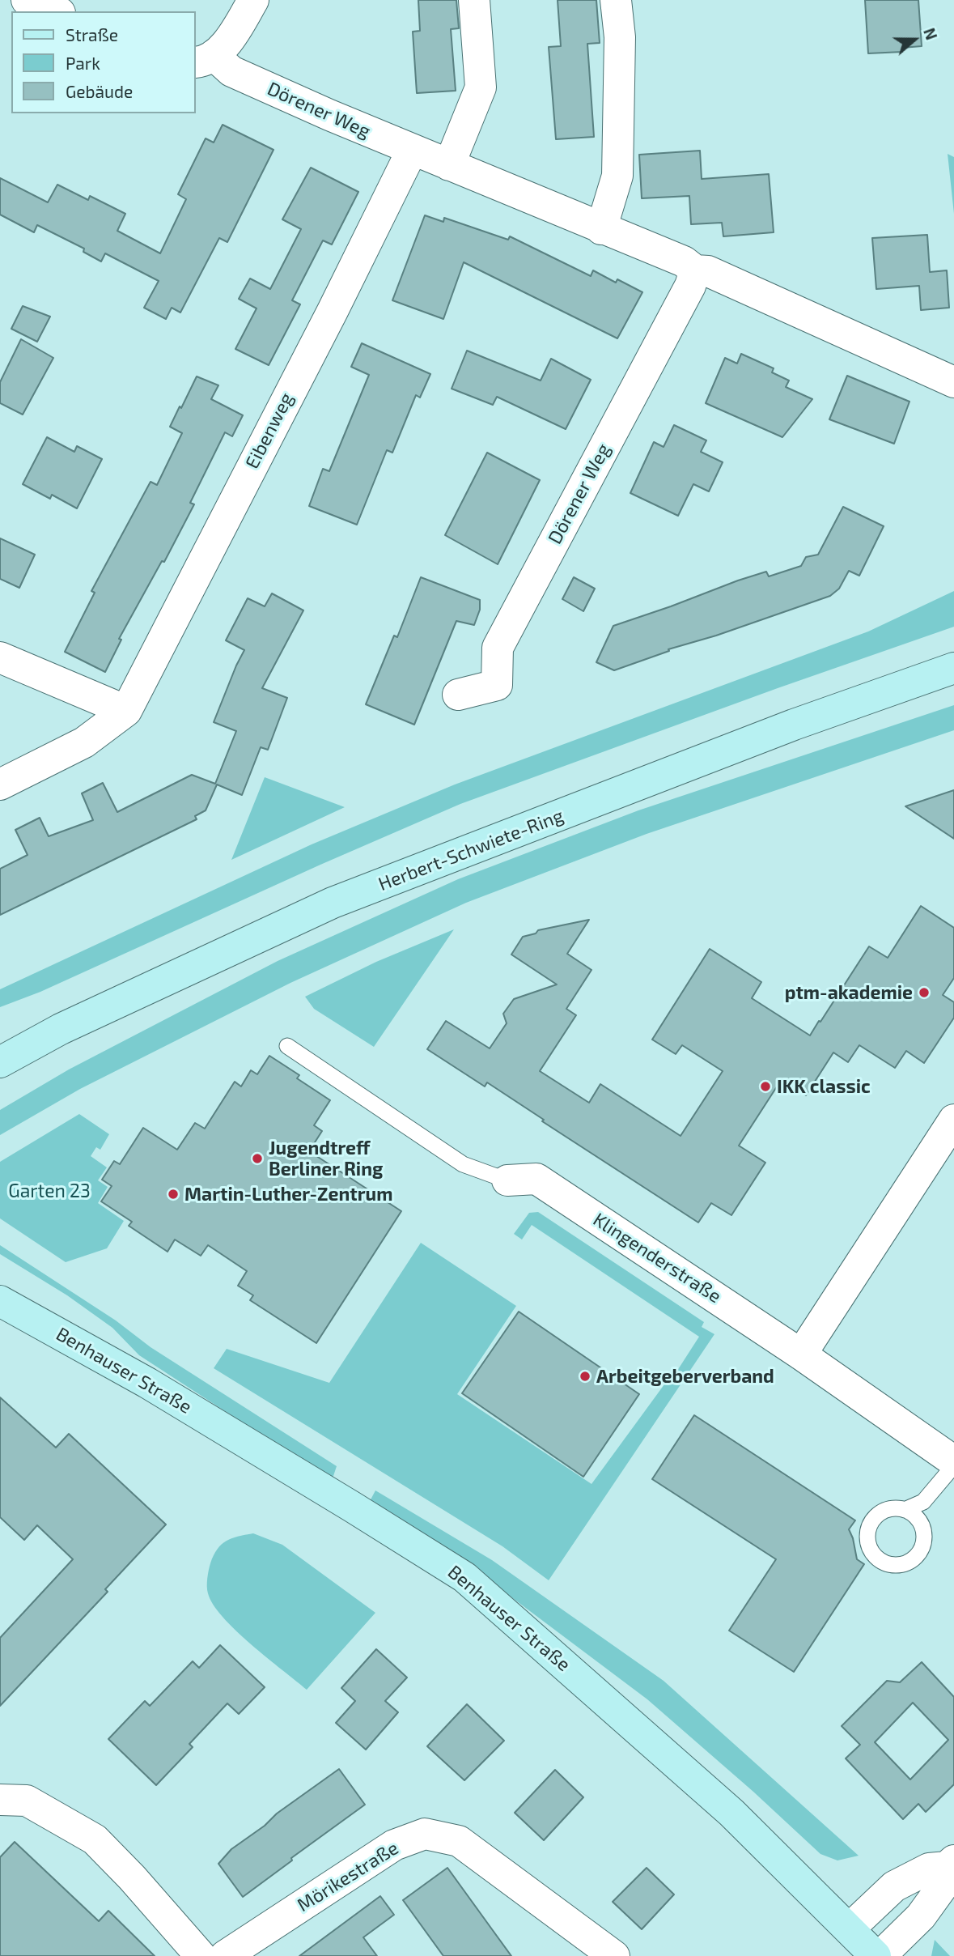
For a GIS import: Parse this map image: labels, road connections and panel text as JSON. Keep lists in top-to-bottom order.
{
  "streets": {
    "main road": ["Herbert-Schwiete-Ring", "Benhauser Straße"],
    "street": [
      "Dörener Weg",
      "Eibenweg",
      "Klingenderstraße",
      "Mörikestraße"
    ]
  },
  "crossings": [
    ["Dörener Weg", "Eibenweg"]
  ],
  "parks": ["Garten 23"],
  "places": [
    "ptm-akademie",
    "IKK classic",
    "Jugendtreff Berliner Ring",
    "Martin-Luther-Zentrum",
    "Arbeitgeberverband"
  ],
  "legend": ["Straße", "Park", "Gebäude"],
  "north": "right"
}
